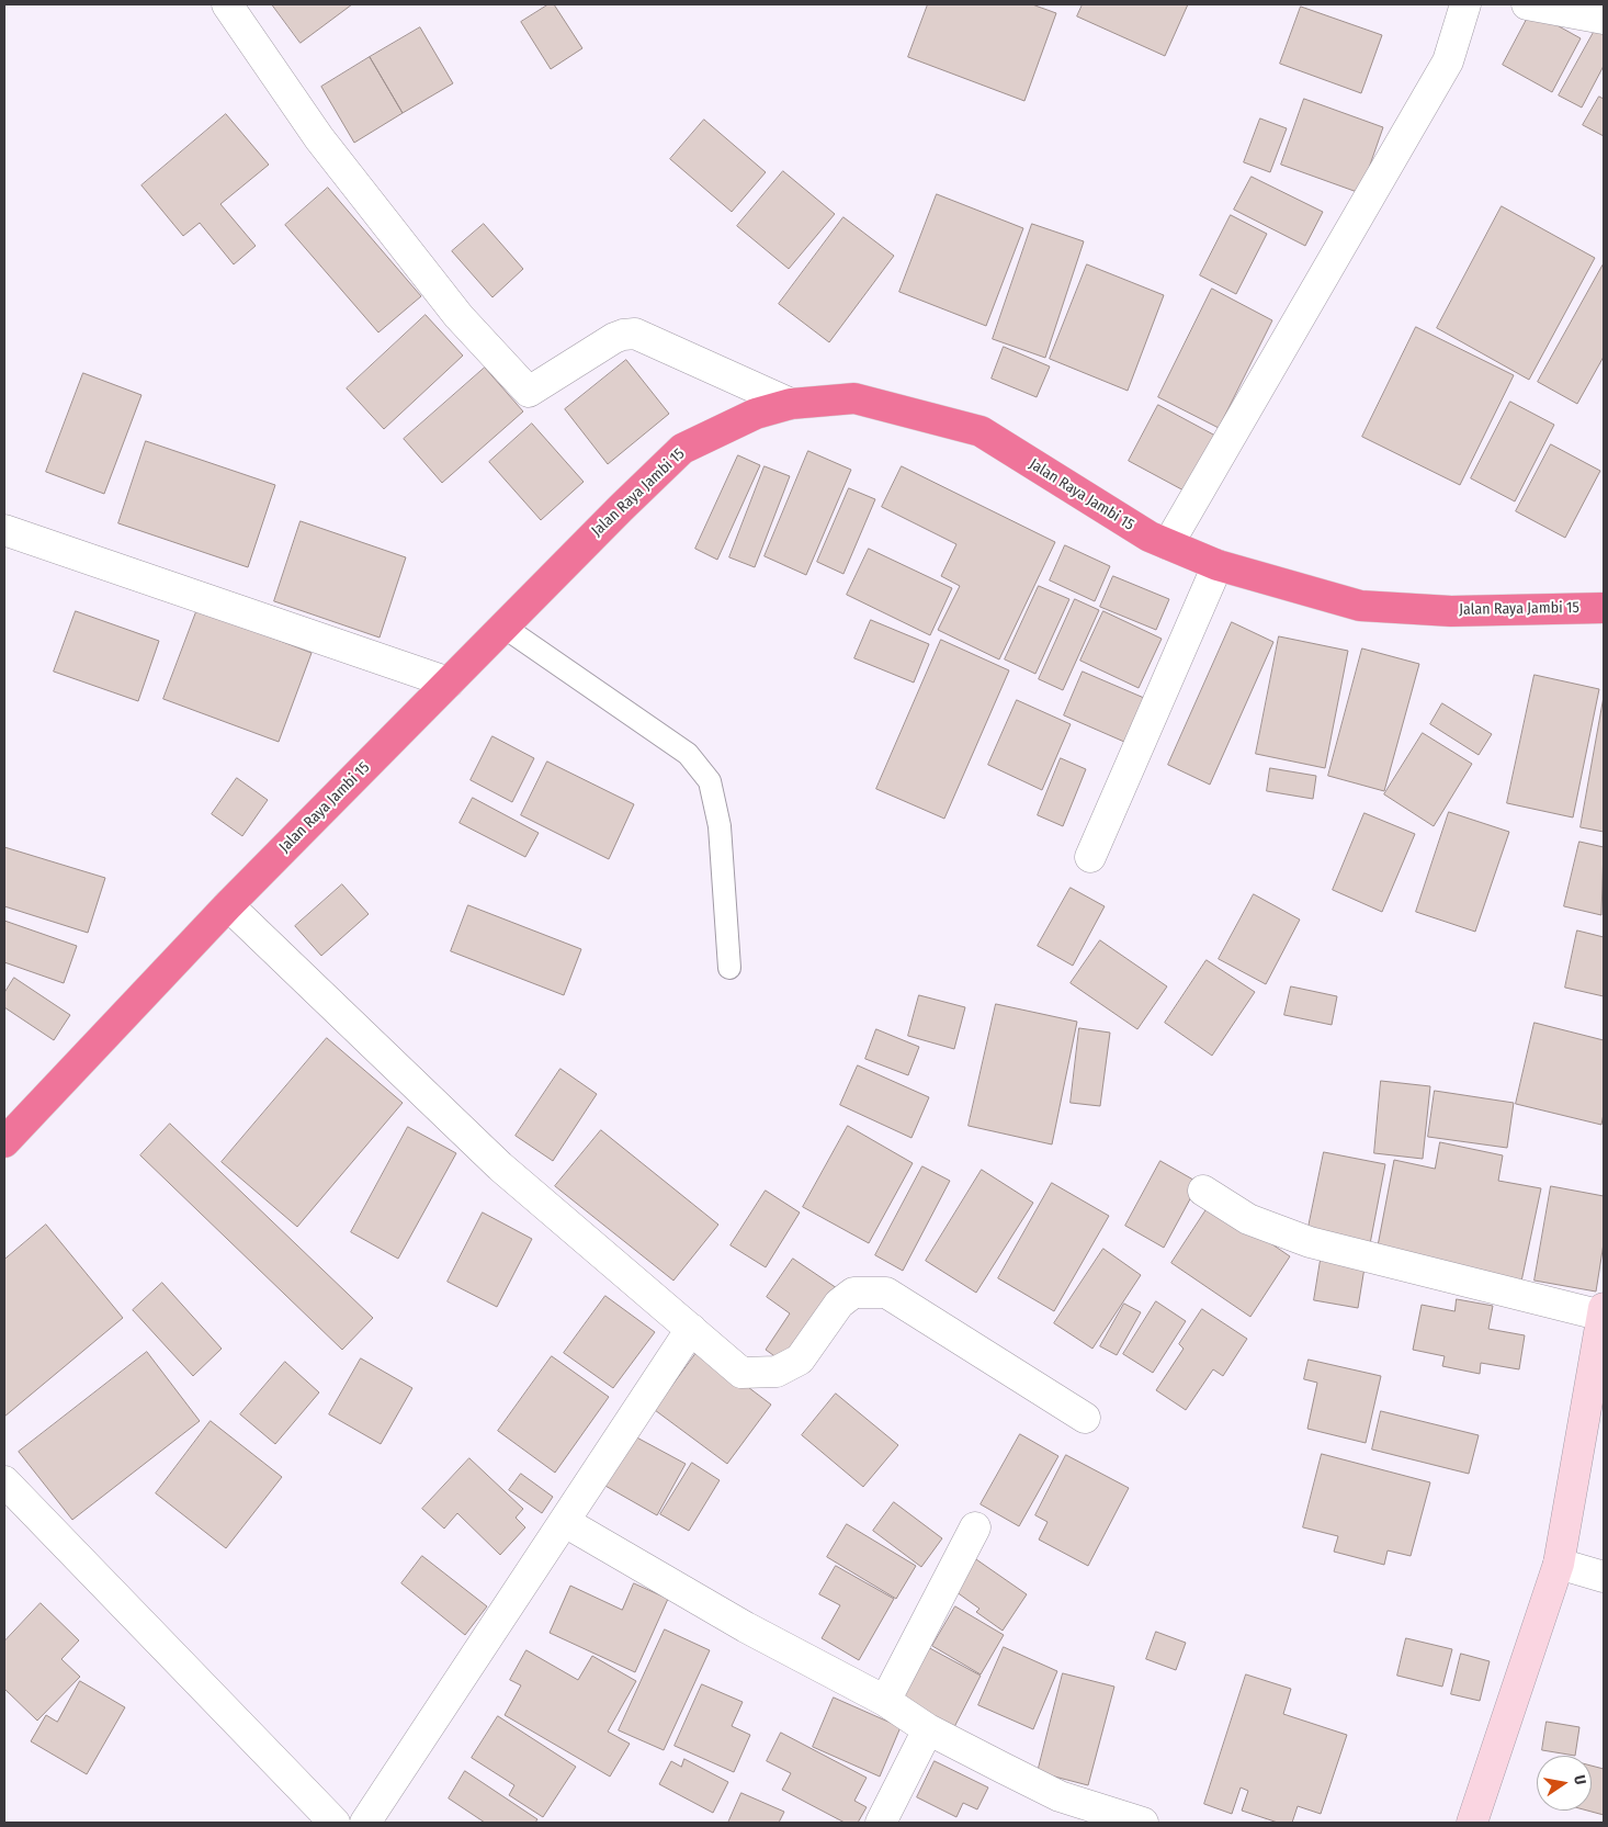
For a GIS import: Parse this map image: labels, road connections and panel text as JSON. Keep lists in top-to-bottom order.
{
  "streets": {
    "highway": ["Jalan Raya Jambi 15"]
  },
  "north": "right"
}
